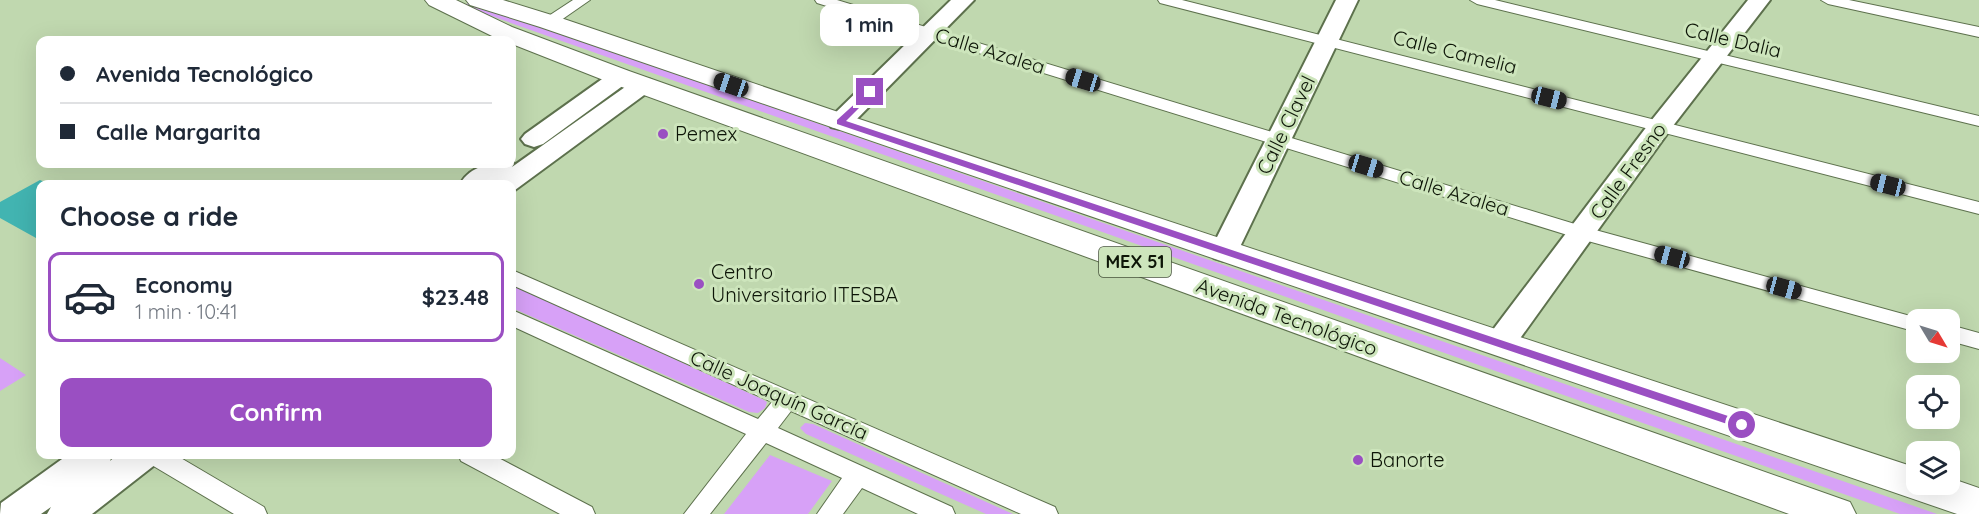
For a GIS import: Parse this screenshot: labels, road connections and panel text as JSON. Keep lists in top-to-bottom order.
{
  "streets": {
    "main road": [
      "Calle Clavel",
      "Calle Fresno",
      "MEX 51",
      "Avenida Tecnológico"
    ],
    "street": [
      "Calle Dalia",
      "Calle Azalea",
      "Calle Camelia",
      "Calle Joaquín García"
    ]
  },
  "crossings": [
    ["Calle Dalia", "Calle Fresno"],
    ["Calle Azalea", "Calle Clavel"],
    ["Calle Azalea", "Calle Fresno"],
    ["Calle Camelia", "Calle Clavel"],
    ["Calle Camelia", "Calle Fresno"],
    ["Calle Clavel", "Avenida Tecnológico"],
    ["Calle Fresno", "Avenida Tecnológico"]
  ],
  "places": ["Pemex", "Centro Universitario ITESBA", "Banorte"],
  "north": "bottom right",
  "page": {
    "bubble": "1 min",
    "banner": ["Avenida Tecnológico", "Calle Margarita"],
    "heading": "Choose a ride",
    "list": [
      {
        "name": "Economy",
        "note": "1 min · 10:41",
        "value": "$23.48"
      }
    ],
    "buttons": "Confirm"
  }
}
